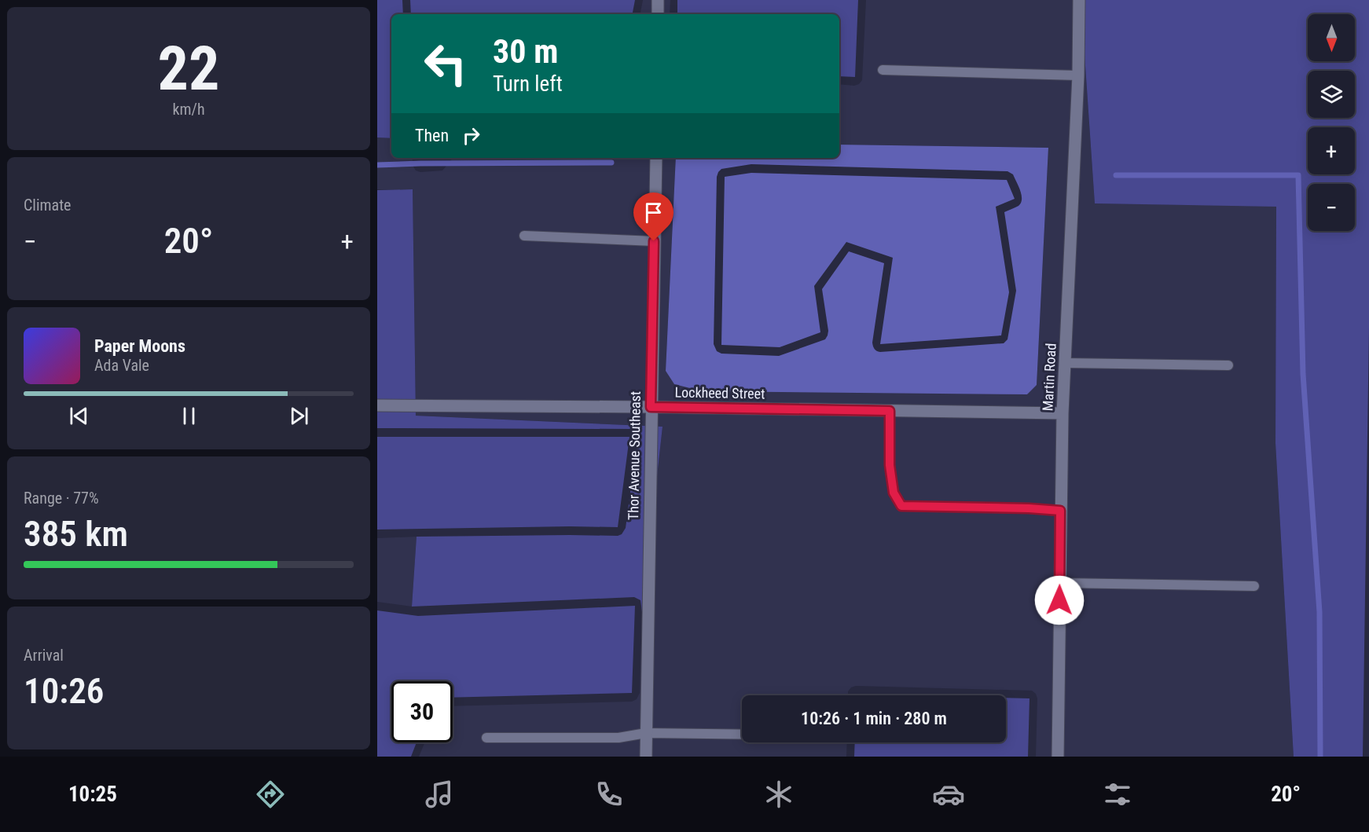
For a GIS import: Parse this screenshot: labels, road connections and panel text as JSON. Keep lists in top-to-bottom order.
{
  "streets": {
    "street": ["Martin Road", "Lockheed Street", "Thor Avenue Southeast"]
  },
  "crossings": [
    ["Martin Road", "Lockheed Street"],
    ["Lockheed Street", "Thor Avenue Southeast"]
  ],
  "north": "bottom",
  "page": {
    "tile": [
      ["22", "km/h"],
      "Climate",
      ["Range · 77%", "385 km"],
      ["Arrival", "10:26"]
    ],
    "map_buttons": ["+", "−"],
    "turn": ["30 m", "Turn left"],
    "then": "Then",
    "heat": ["−", "20°", "+"],
    "song": ["Paper Moons", "Ada Vale"],
    "limit": "30",
    "trip": "10:26 · 1 min · 280 m",
    "tabs": ["10:25", "20°"]
  }
}
